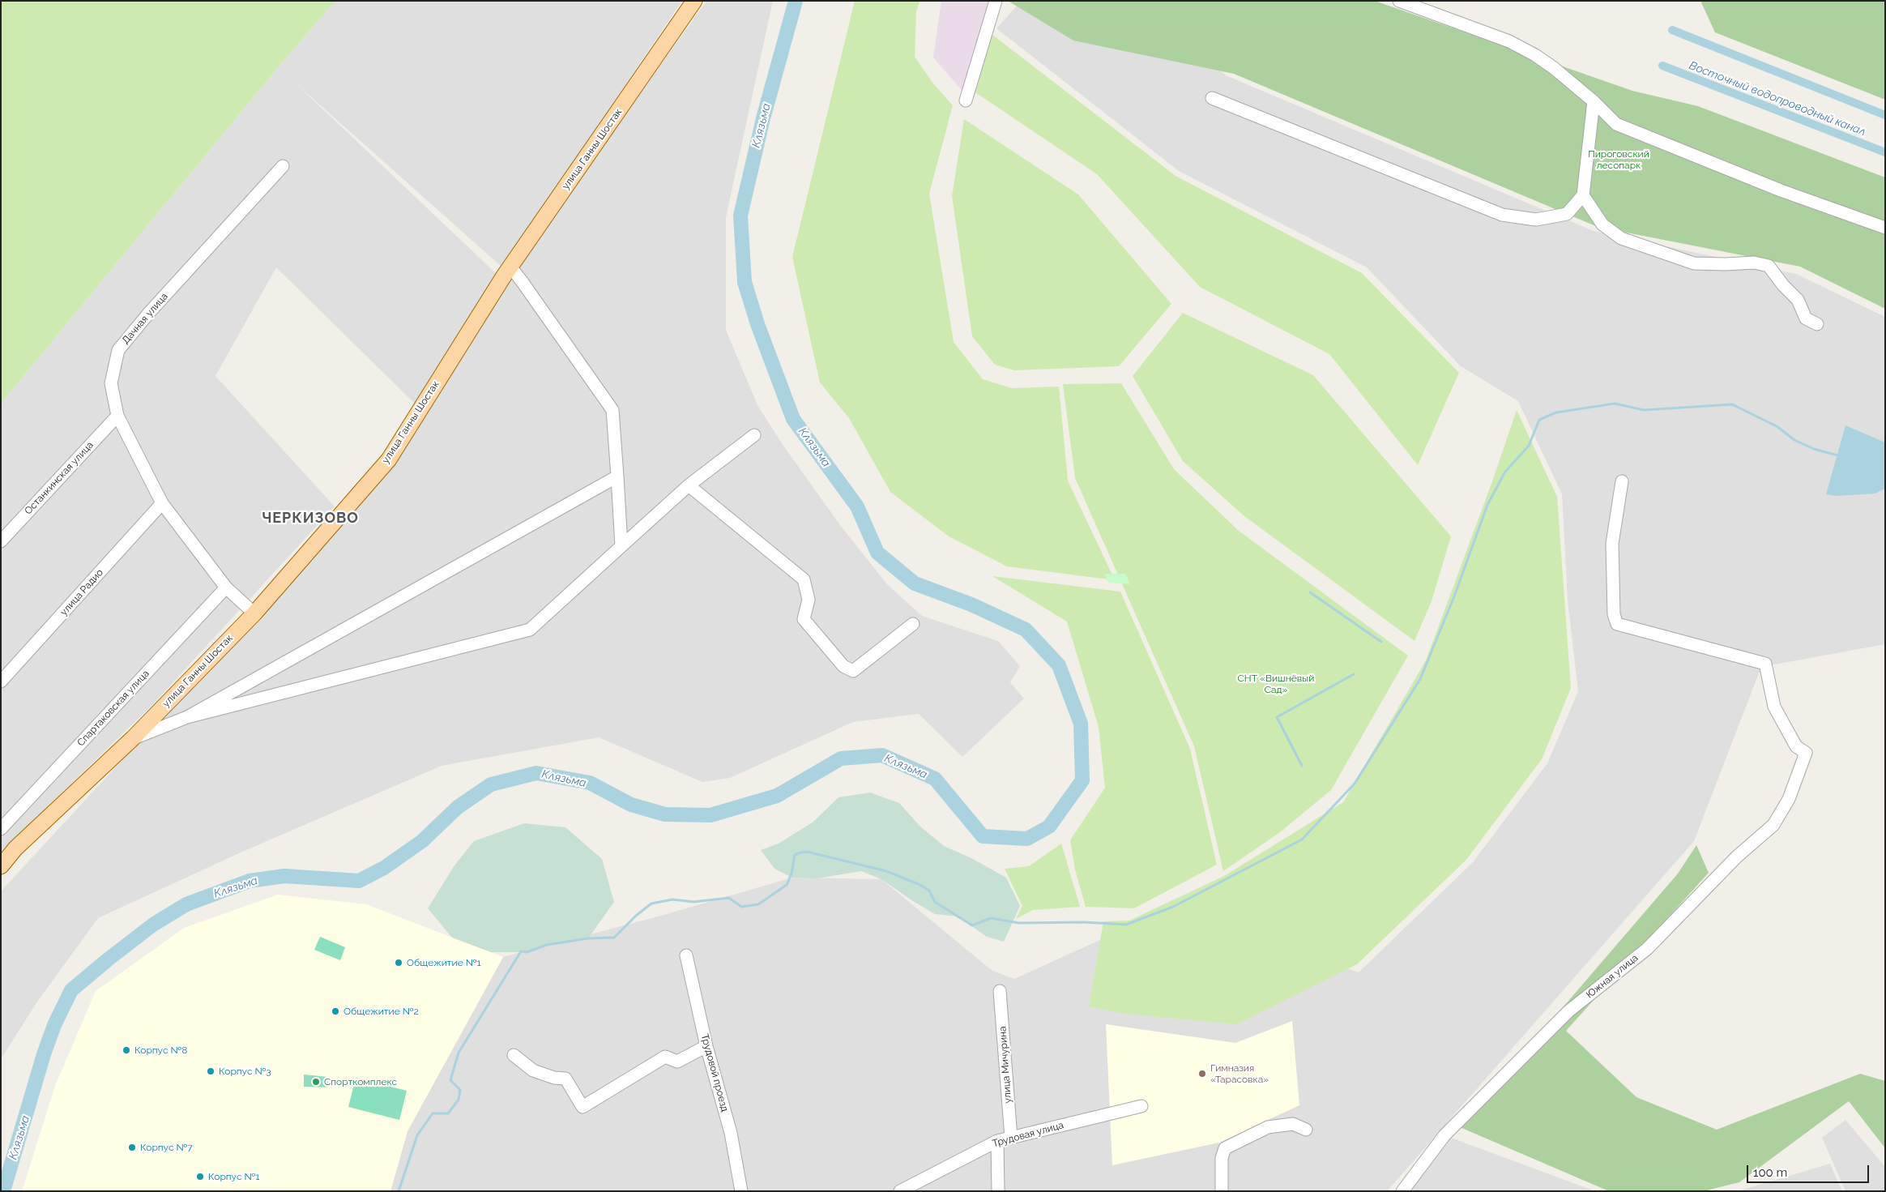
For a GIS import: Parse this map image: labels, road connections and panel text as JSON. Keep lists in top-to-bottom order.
{
  "streets": {
    "main road": ["улица Ганны Шостак"],
    "street": [
      "Дачная улица",
      "Останкинская улица",
      "улица Радио",
      "Спартаковская улица",
      "Южная улица",
      "улица Мичурина",
      "Трудовой проезд",
      "Трудовая улица"
    ]
  },
  "crossings": [
    ["улица Ганны Шостак", "Дачная улица"],
    ["Дачная улица", "Останкинская улица"],
    ["Дачная улица", "улица Радио"],
    ["Дачная улица", "Спартаковская улица"],
    ["улица Мичурина", "Трудовая улица"]
  ],
  "districts": ["ЧЕРКИЗОВО"],
  "water": ["Восточный водопроводный канал", "Клязьма"],
  "parks": ["Пироговский лесопарк", "СНТ «Вишнёвый Сад»"],
  "places": [
    "Общежитие №1",
    "Общежитие №2",
    "Корпус №8",
    "Корпус №3",
    "Гимназия «Тарасовка»",
    "Спорткомплекс",
    "Корпус №7",
    "Корпус №1"
  ],
  "scale_bar": "100 m"
}
